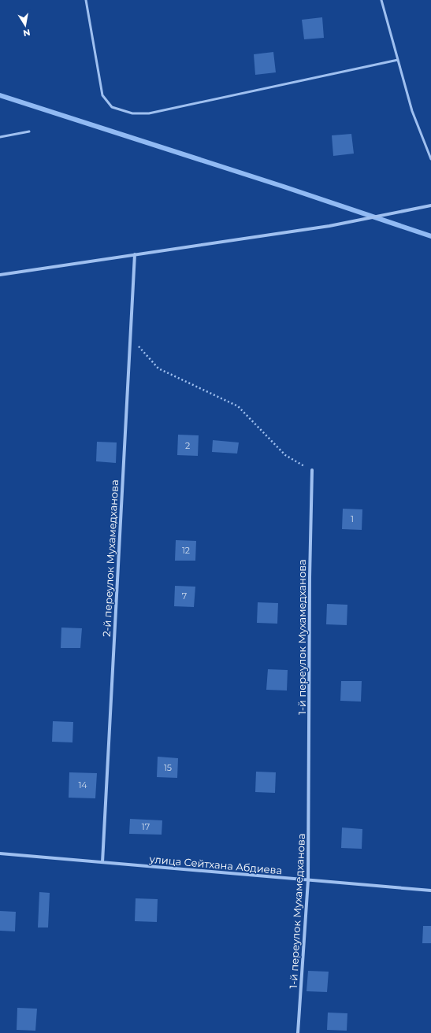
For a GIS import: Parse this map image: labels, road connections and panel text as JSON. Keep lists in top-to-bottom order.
{
  "streets": {
    "street": ["2-й переулок Мухамедханова", "1-й переулок Мухамедханова", "улица Сейтхана Абдиева"]
  },
  "crossings": [
    ["2-й переулок Мухамедханова", "улица Сейтхана Абдиева"],
    ["1-й переулок Мухамедханова", "улица Сейтхана Абдиева"]
  ],
  "house_numbers": [
    "2",
    "1",
    "12",
    "7",
    "15",
    "14",
    "17"
  ],
  "north": "bottom"
}
